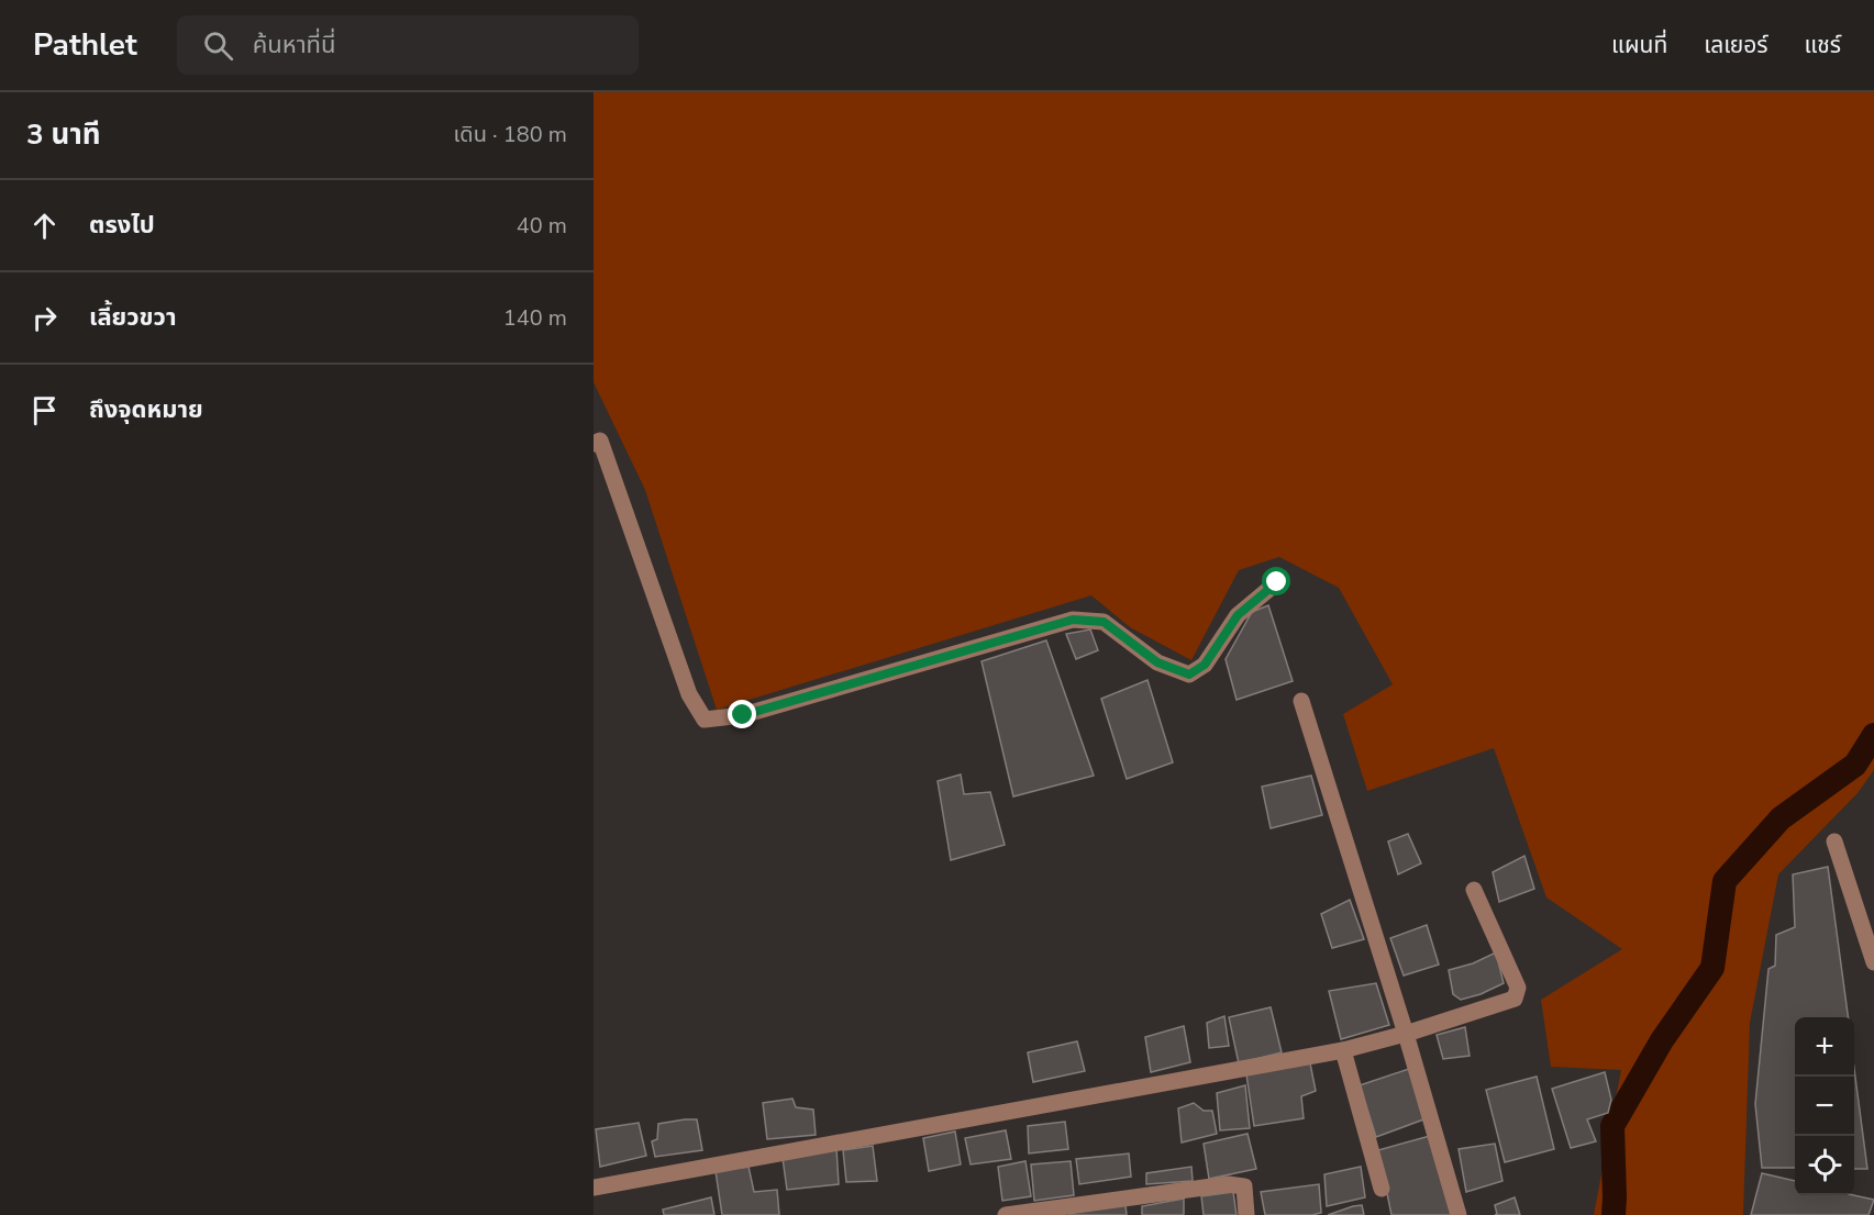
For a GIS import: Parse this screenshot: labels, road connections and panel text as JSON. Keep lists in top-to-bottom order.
{
  "page": {
    "header": "Pathlet",
    "search": "ค้นหาที่นี่",
    "nav": ["แผนที่", "เลเยอร์", "แชร์"],
    "heading": ["3 นาที", "เดิน · 180 m"],
    "list": [
      ["ตรงไป", "40 m"],
      ["เลี้ยวขวา", "140 m"],
      "ถึงจุดหมาย"
    ],
    "map_buttons": ["+", "−"]
  }
}
